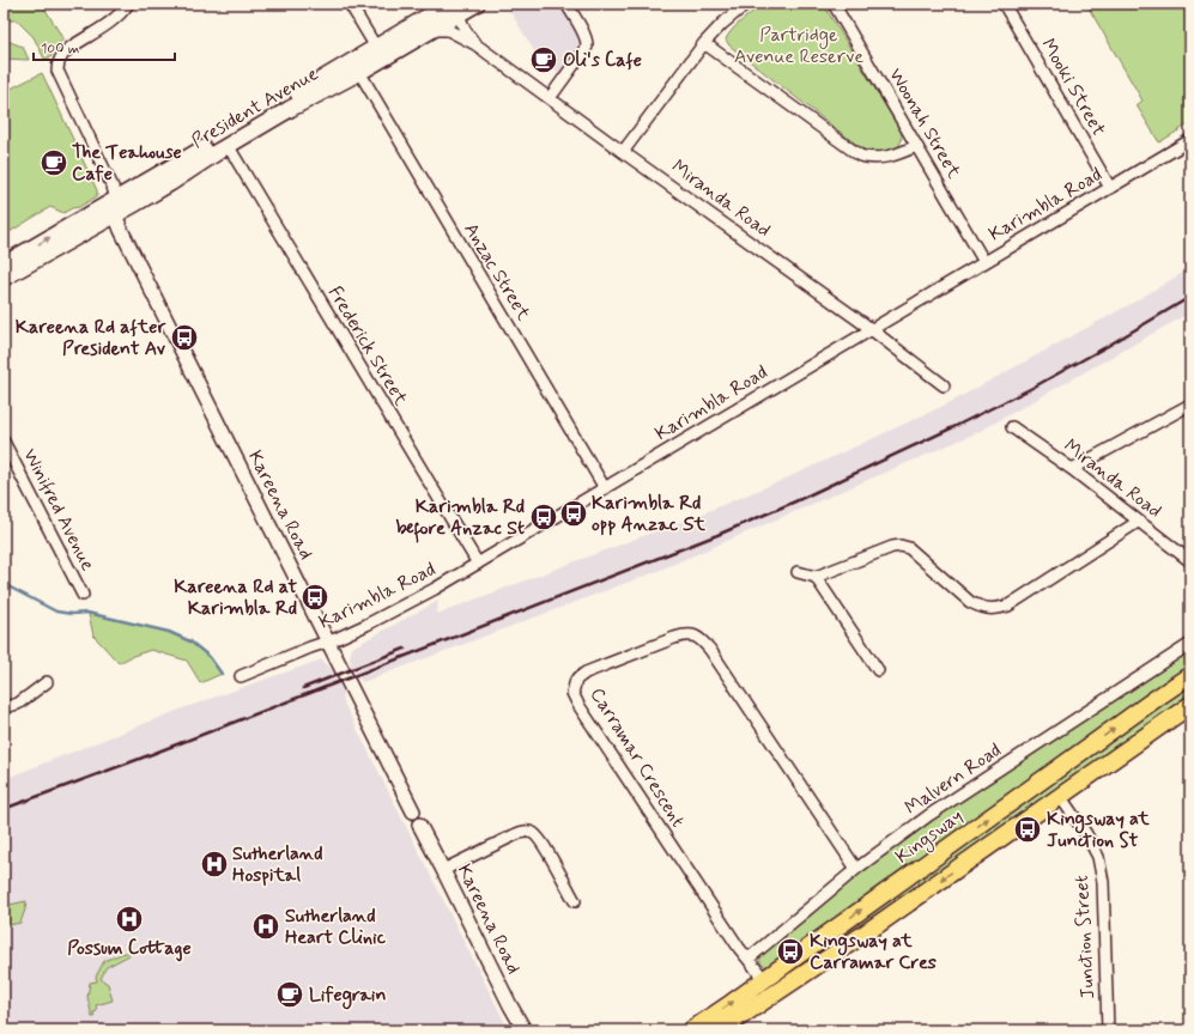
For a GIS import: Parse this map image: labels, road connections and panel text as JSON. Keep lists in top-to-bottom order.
{
  "streets": {
    "main road": ["President Avenue", "Kingsway"],
    "street": [
      "Mooki Street",
      "Woonah Street",
      "Miranda Road",
      "Karimbla Road",
      "Anzac Street",
      "Frederick Street",
      "Kareena Road",
      "Winifred Avenue",
      "Carramar Crescent",
      "Malvern Road",
      "Junction Street"
    ]
  },
  "crossings": [
    ["Mooki Street", "Karimbla Road"],
    ["President Avenue", "Miranda Road"],
    ["President Avenue", "Anzac Street"],
    ["President Avenue", "Frederick Street"],
    ["President Avenue", "Kareena Road"],
    ["Woonah Street", "Karimbla Road"],
    ["Miranda Road", "Karimbla Road"],
    ["Karimbla Road", "Anzac Street"],
    ["Karimbla Road", "Frederick Street"],
    ["Karimbla Road", "Kareena Road"],
    ["Carramar Crescent", "Malvern Road"],
    ["Carramar Crescent", "Kingsway"]
  ],
  "parks": ["Partridge Avenue Reserve"],
  "places": {
    "cafe": ["Oli's Cafe", "The Teahouse Cafe", "Lifegrain"],
    "bus stop": [
      "Kareena Rd after President Av",
      "Karimbla Rd opp Anzac St",
      "Karimbla Rd before Anzac St",
      "Kareena Rd at Karimbla Rd",
      "Kingsway at Junction St",
      "Kingsway at Carramar Cres"
    ],
    "hospital": ["Sutherland Hospital", "Possum Cottage", "Sutherland Heart Clinic"]
  },
  "scale_bar": "100 m"
}
